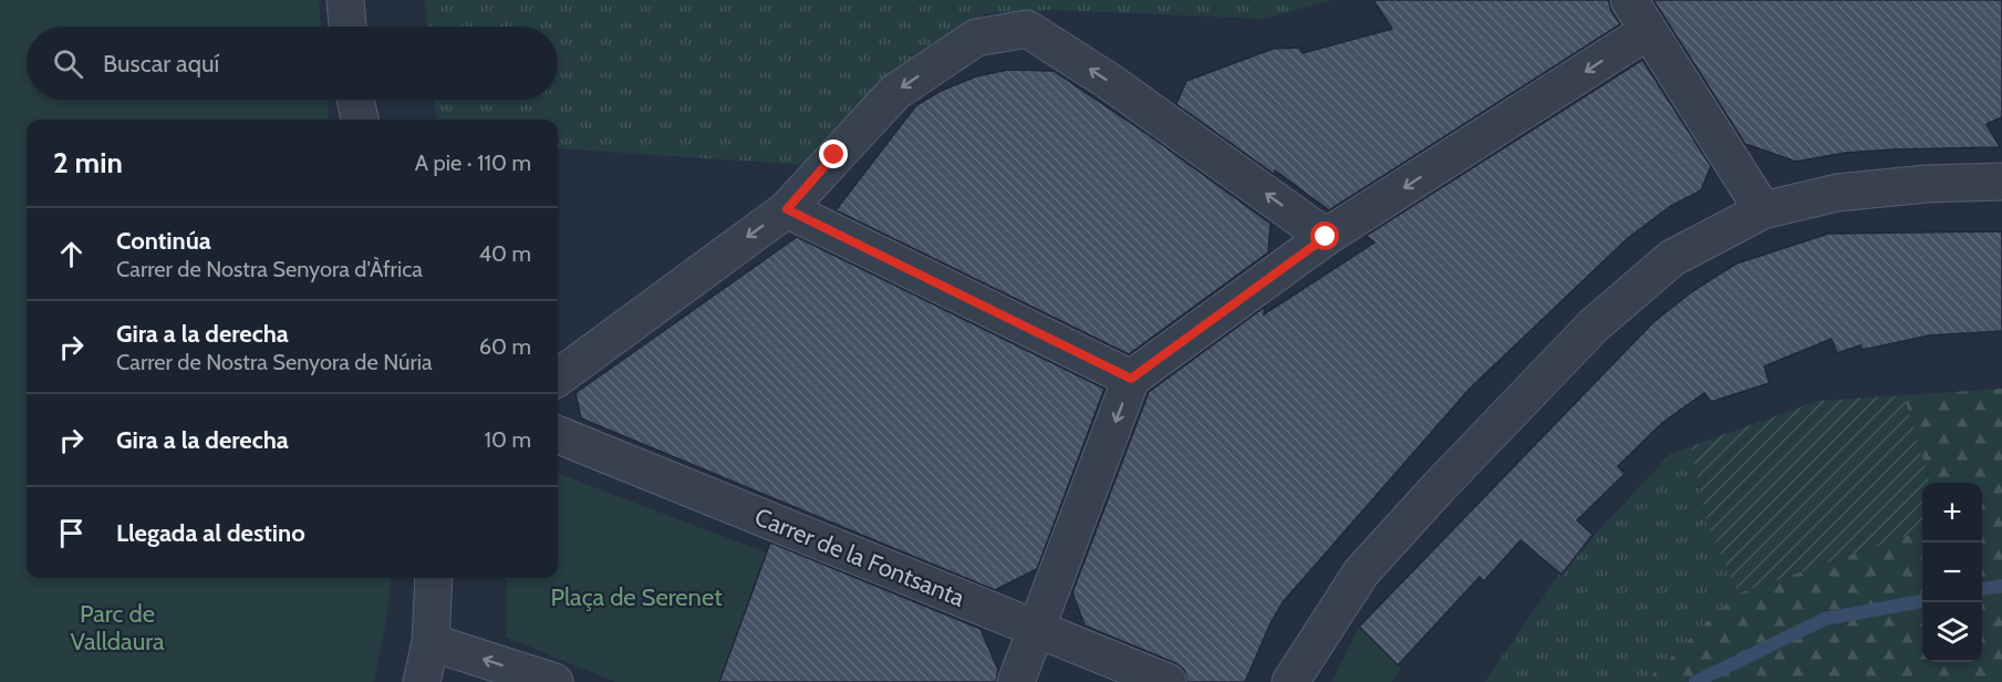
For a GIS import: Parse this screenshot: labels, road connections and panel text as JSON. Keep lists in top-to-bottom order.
{
  "streets": {
    "street": ["Carrer de la Fontsanta"]
  },
  "parks": ["Plaça de Serenet", "Parc de Valldaura"],
  "page": {
    "search": "Buscar aquí",
    "heading": ["2 min", "A pie · 110 m"],
    "list": [
      ["Continúa", "Carrer de Nostra Senyora d'Àfrica", "40 m"],
      ["Gira a la derecha", "Carrer de Nostra Senyora de Núria", "60 m"],
      ["Gira a la derecha", "10 m"],
      "Llegada al destino"
    ],
    "map_buttons": ["+", "−"]
  }
}
